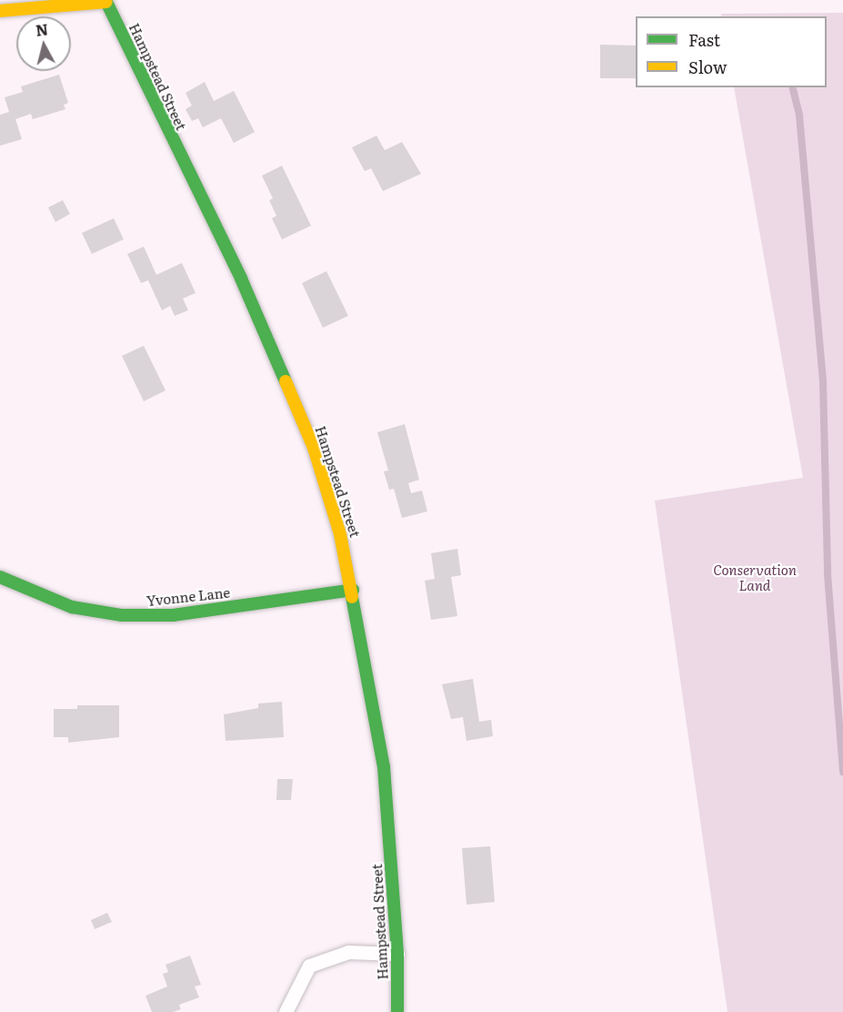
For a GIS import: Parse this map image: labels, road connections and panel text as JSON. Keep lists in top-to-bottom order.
{
  "streets": {
    "main road": ["Hampstead Street", "Yvonne Lane"]
  },
  "crossings": [
    ["Hampstead Street", "Yvonne Lane"]
  ],
  "parks": ["Conservation Land"],
  "legend": ["Fast", "Slow"],
  "north": "top"
}
